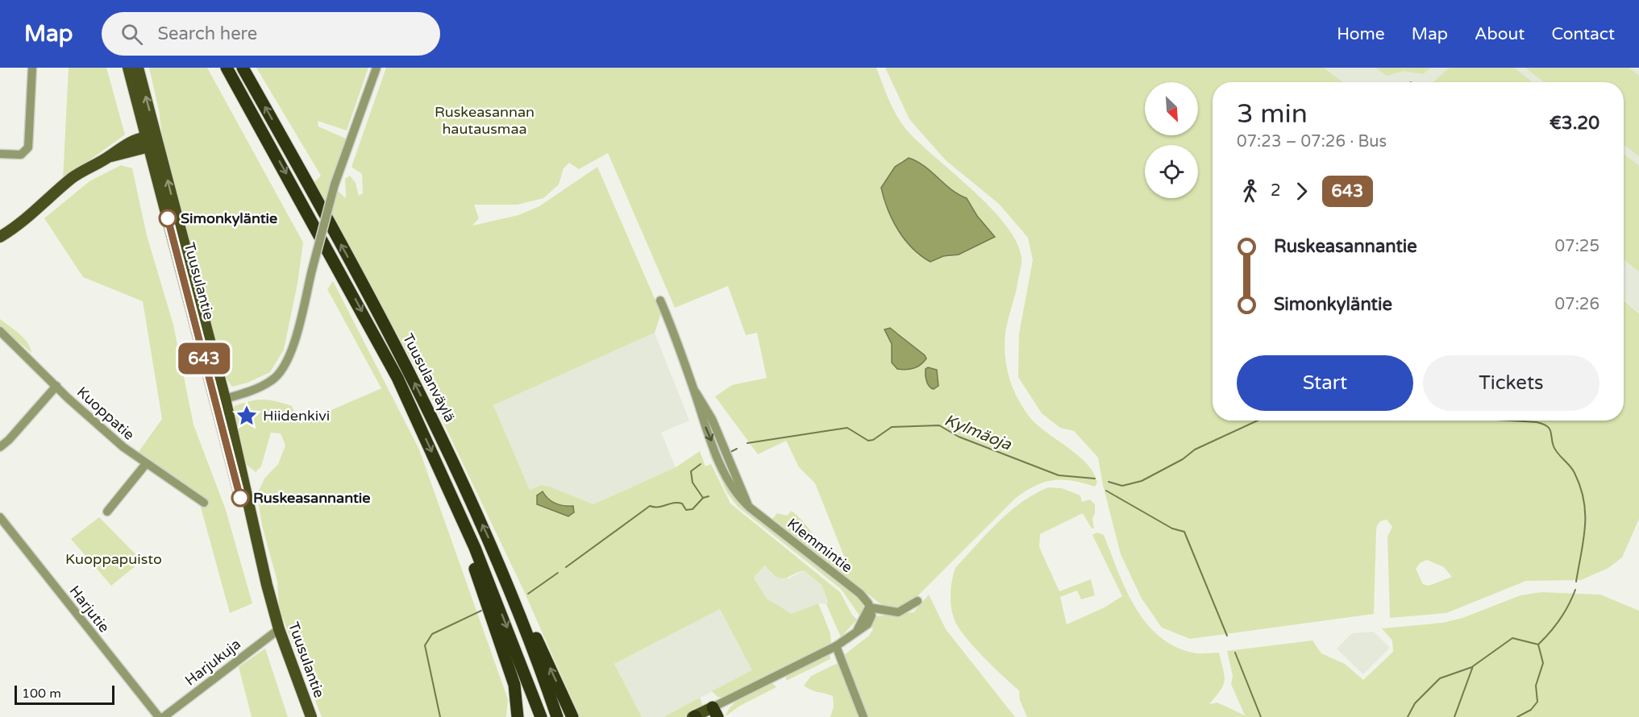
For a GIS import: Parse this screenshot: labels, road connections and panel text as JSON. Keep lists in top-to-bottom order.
{
  "streets": {
    "highway": ["Tuusulanväylä"],
    "main road": ["Tuusulantie"],
    "street": [
      "Kuoppatie",
      "Klemmintie",
      "Harjutie",
      "Harjukuja"
    ]
  },
  "crossings": [
    ["Tuusulantie", "Harjukuja"]
  ],
  "water": ["Kylmäoja"],
  "parks": ["Ruskeasannan hautausmaa", "Kuoppapuisto"],
  "places": {
    "other": ["Simonkyläntie", "Ruskeasannantie"],
    "place": ["Hiidenkivi"]
  },
  "lines": ["bus line 643"],
  "scale_bar": "100 m",
  "north": "bottom right",
  "page": {
    "header": "Map",
    "search": "Search here",
    "nav": [
      "Home",
      "Map",
      "About",
      "Contact"
    ],
    "on_map": "643",
    "heading": ["3 min", "07:23 – 07:26 · Bus", "€3.20"],
    "legs": ["2", "643"],
    "list": [
      {
        "name": "Ruskeasannantie",
        "value": "07:25"
      },
      {
        "name": "Simonkyläntie",
        "value": "07:26"
      }
    ],
    "buttons": ["Start", "Tickets"],
    "scale": "100 m"
  }
}
